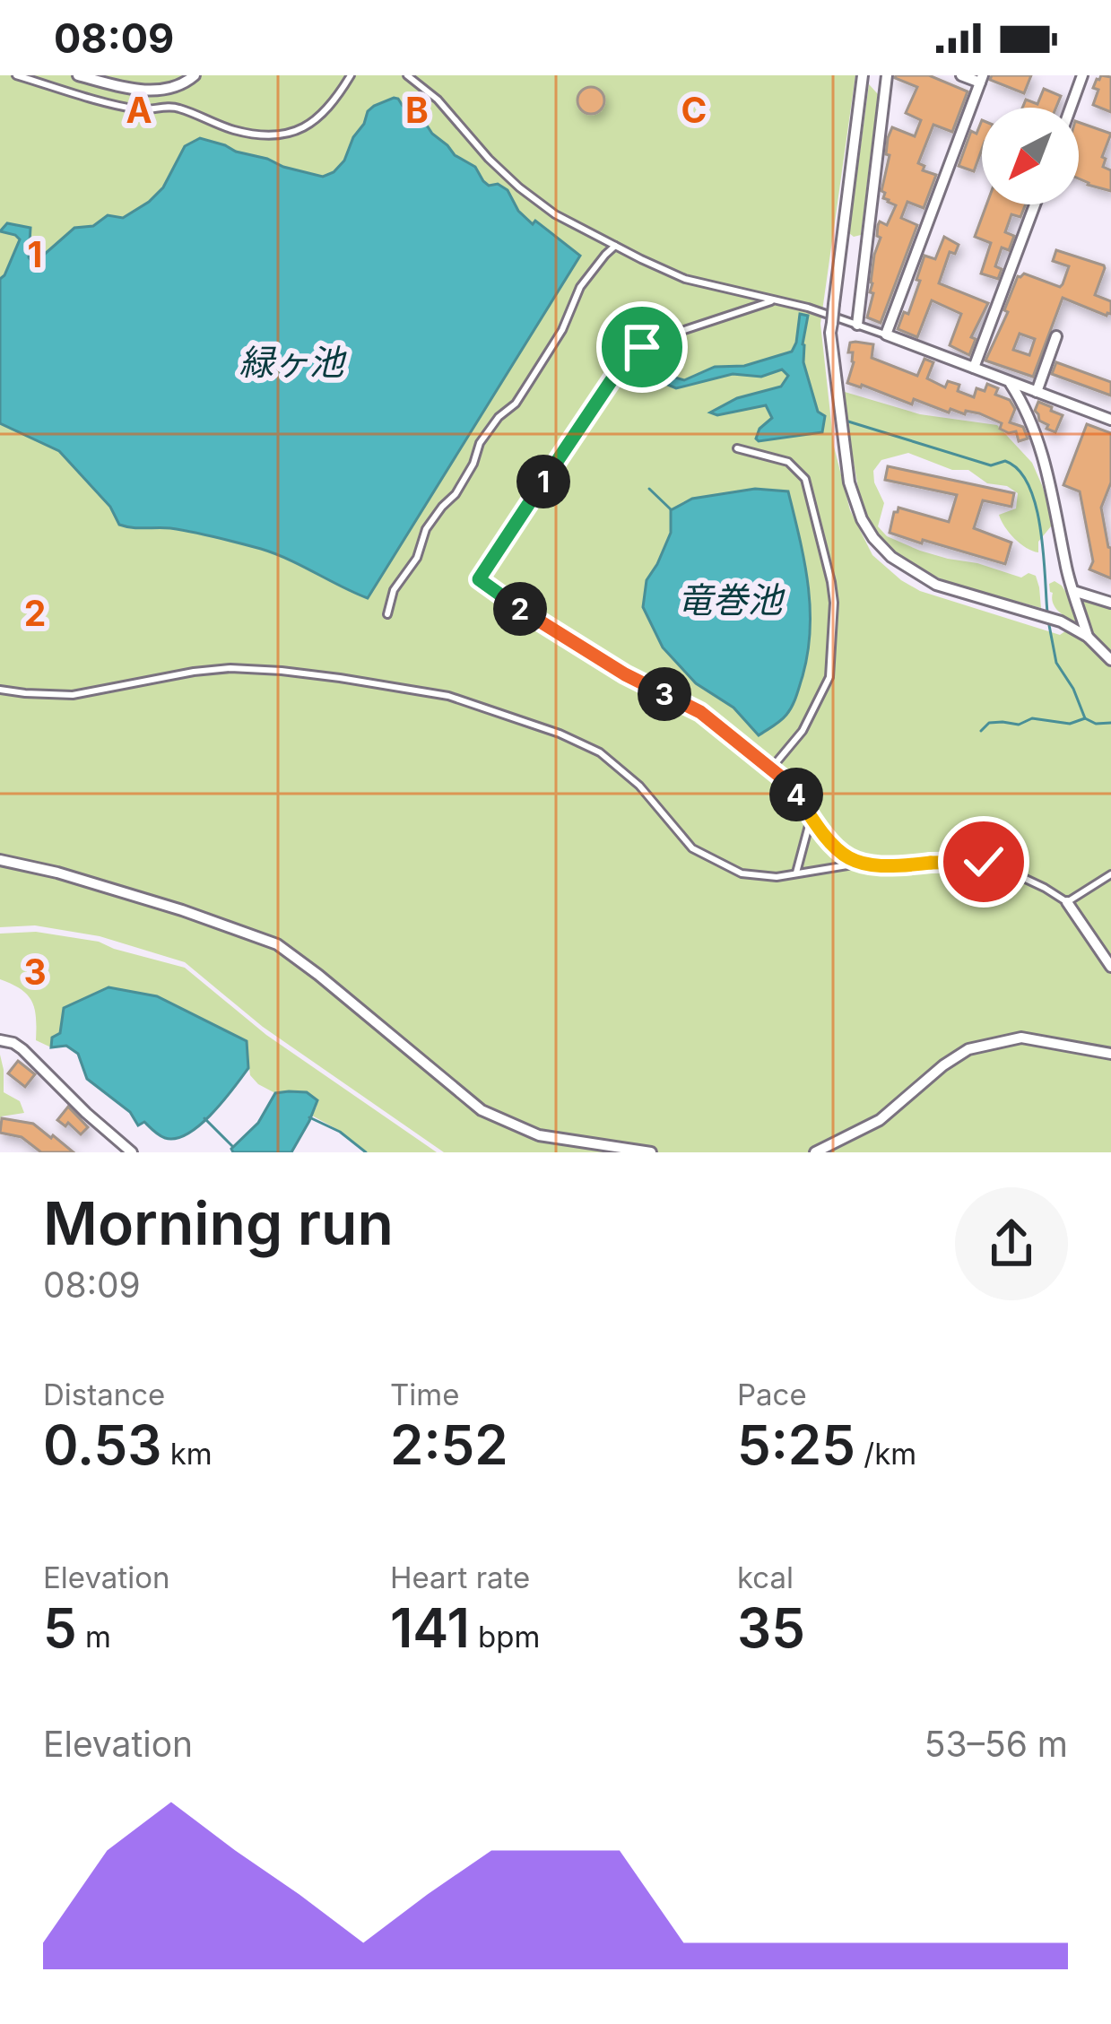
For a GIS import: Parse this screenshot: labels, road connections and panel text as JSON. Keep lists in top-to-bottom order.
{
  "water": ["緑ヶ池", "竜巻池"],
  "north": "bottom left",
  "page": {
    "status": "08:09",
    "pins": [
      "1",
      "2",
      "3",
      "4"
    ],
    "heading": ["Morning run", "08:09"],
    "stats": [
      ["Distance", "0.53 km"],
      ["Time", "2:52"],
      ["Pace", "5:25 /km"],
      ["Elevation", "5 m"],
      ["Heart rate", "141 bpm"],
      ["kcal", "35"]
    ],
    "chart": ["Elevation", "53–56 m"]
  },
  "grid": {
    "columns": ["A", "B", "C"],
    "rows": ["1", "2", "3"]
  }
}
